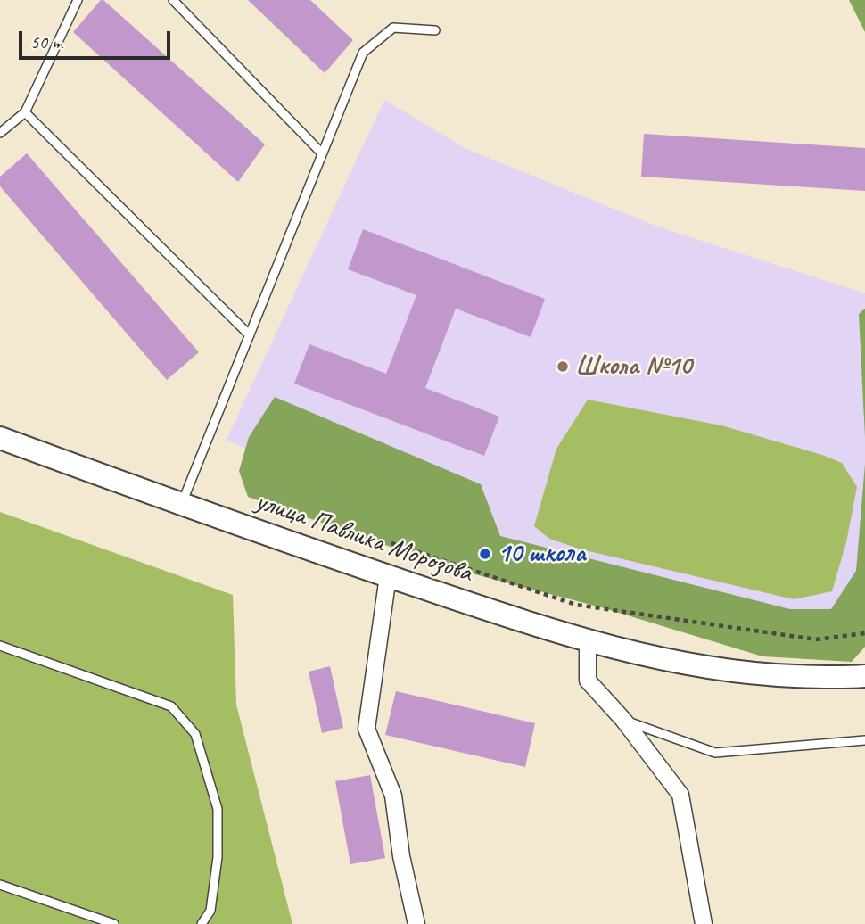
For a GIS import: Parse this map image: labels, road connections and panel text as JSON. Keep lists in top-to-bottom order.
{
  "streets": {
    "main road": ["улица Павлика Морозова"]
  },
  "places": ["Школа №10", "10 школа"],
  "scale_bar": "50 m"
}
